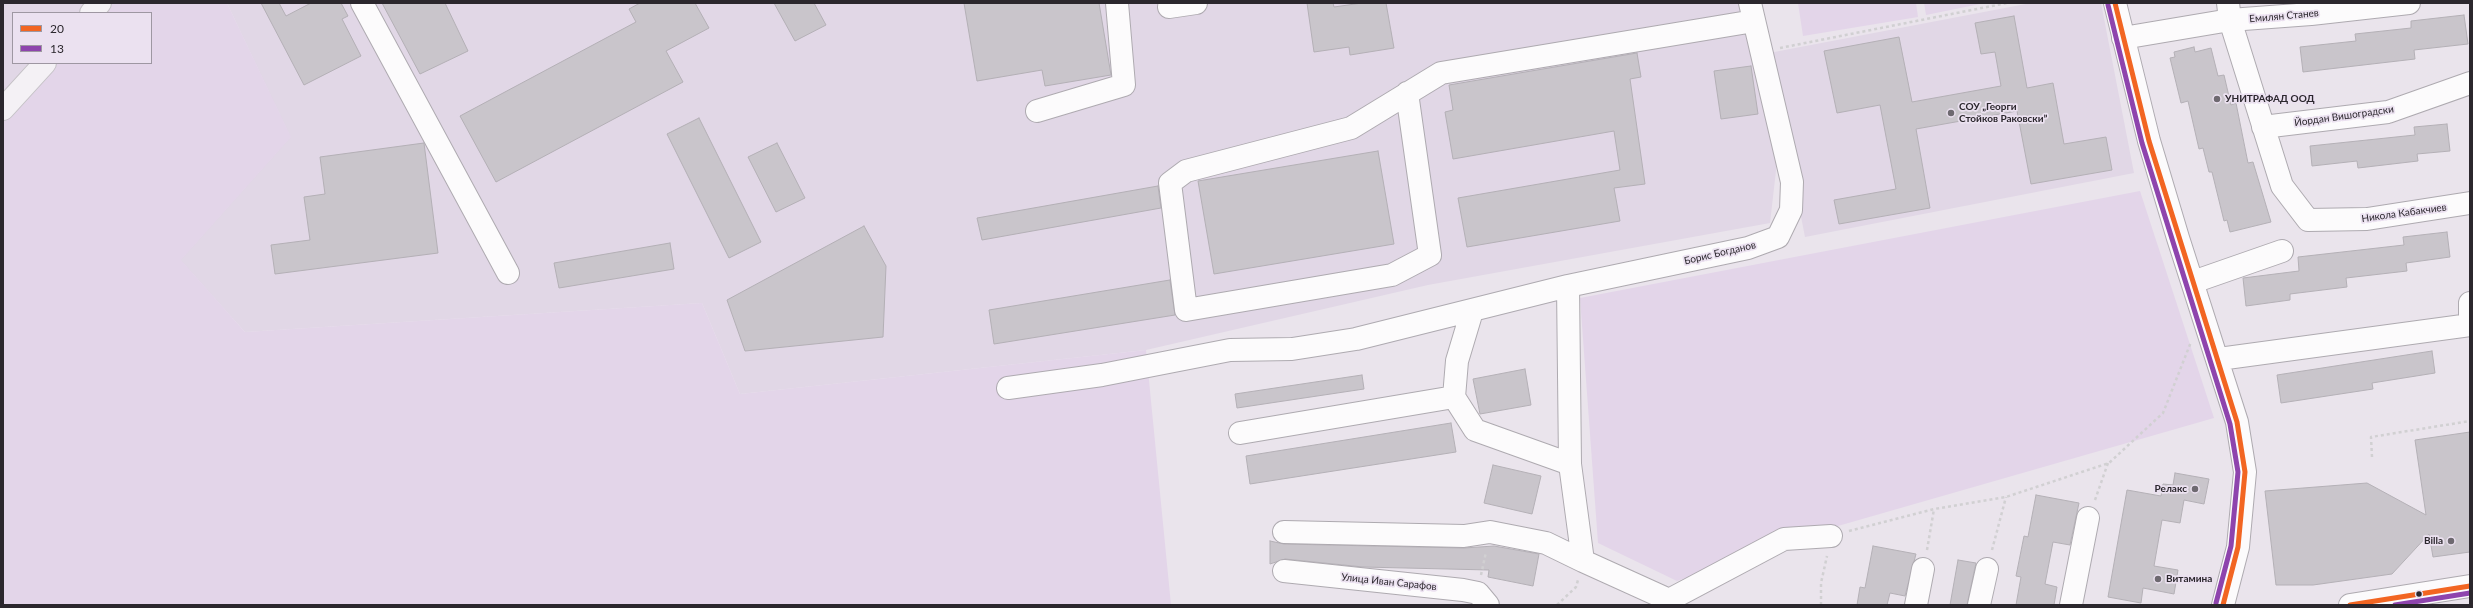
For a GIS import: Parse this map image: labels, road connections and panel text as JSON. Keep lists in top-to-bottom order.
{
  "streets": {
    "street": [
      "Емилян Станев",
      "Йордан Вишоградски",
      "Никола Кабакчиев",
      "Борис Богданов",
      "Улица Иван Сарафов"
    ]
  },
  "crossings": [
    ["Емилян Станев", "Никола Кабакчиев"],
    ["Йордан Вишоградски", "Никола Кабакчиев"]
  ],
  "places": [
    "УНИТРАФАД ООД",
    "СОУ „Георги Стойков Раковски”",
    "Релакс",
    "Billa",
    "Витамина"
  ],
  "lines": ["transit line 20", "transit line 13"],
  "legend": ["20", "13"]
}
